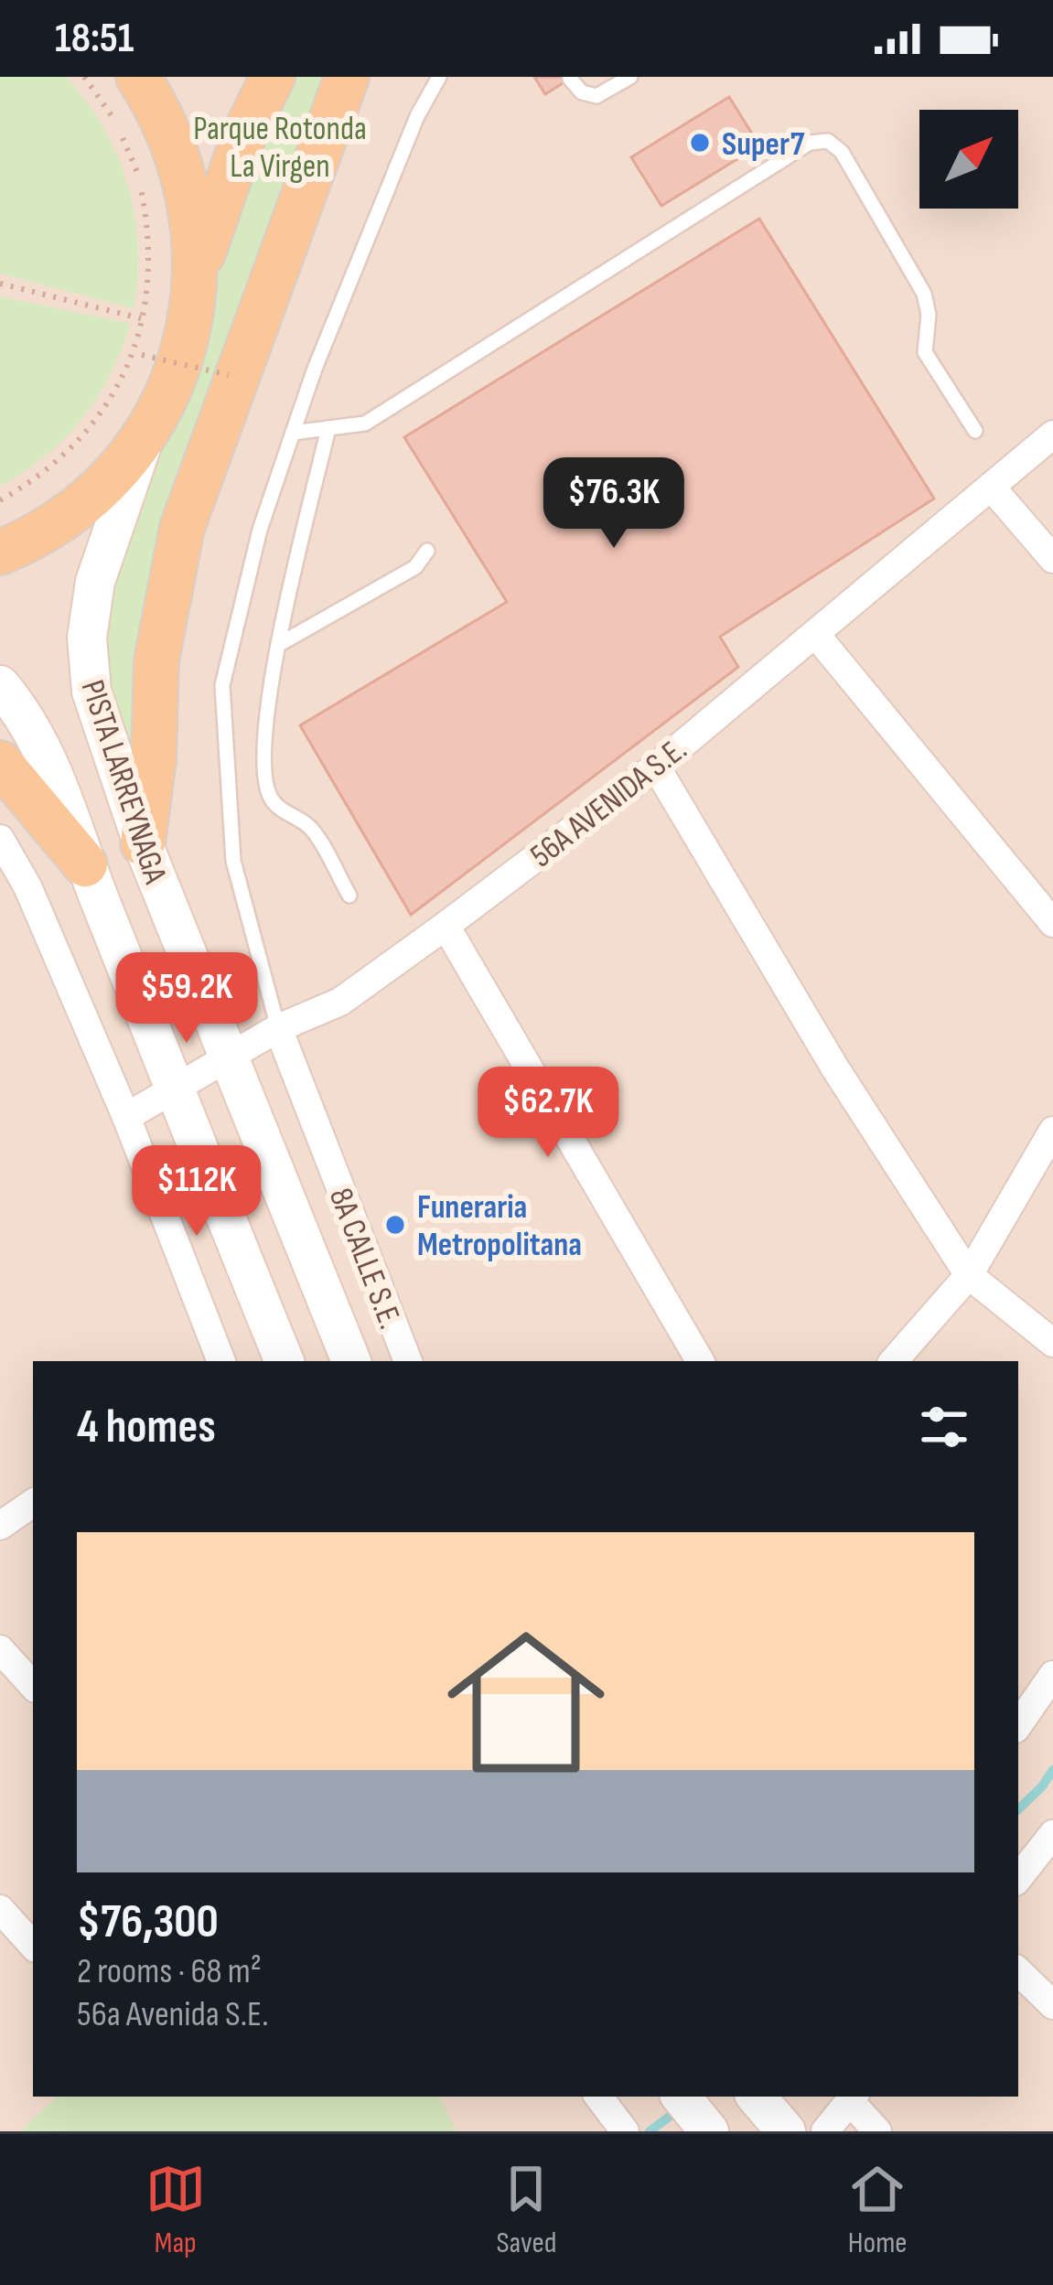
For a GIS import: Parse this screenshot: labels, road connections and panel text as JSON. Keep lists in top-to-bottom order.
{
  "streets": {
    "main road": ["PISTA LARREYNAGA"],
    "street": ["56A AVENIDA S.E.", "8A CALLE S.E."]
  },
  "crossings": [
    ["PISTA LARREYNAGA", "56A AVENIDA S.E."],
    ["56A AVENIDA S.E.", "8A CALLE S.E."]
  ],
  "parks": ["Parque Rotonda La Virgen"],
  "places": ["Super7", "Funeraria Metropolitana"],
  "north": "top right",
  "page": {
    "status": "18:51",
    "price": [
      "$76.3K",
      "$59.2K",
      "$62.7K",
      "$112K"
    ],
    "heading": "4 homes",
    "list": [
      {
        "name": "$76,300",
        "note": "2 rooms · 68 m² · 56a Avenida S.E."
      }
    ],
    "tabs": ["Map", "Saved", "Home"]
  }
}
